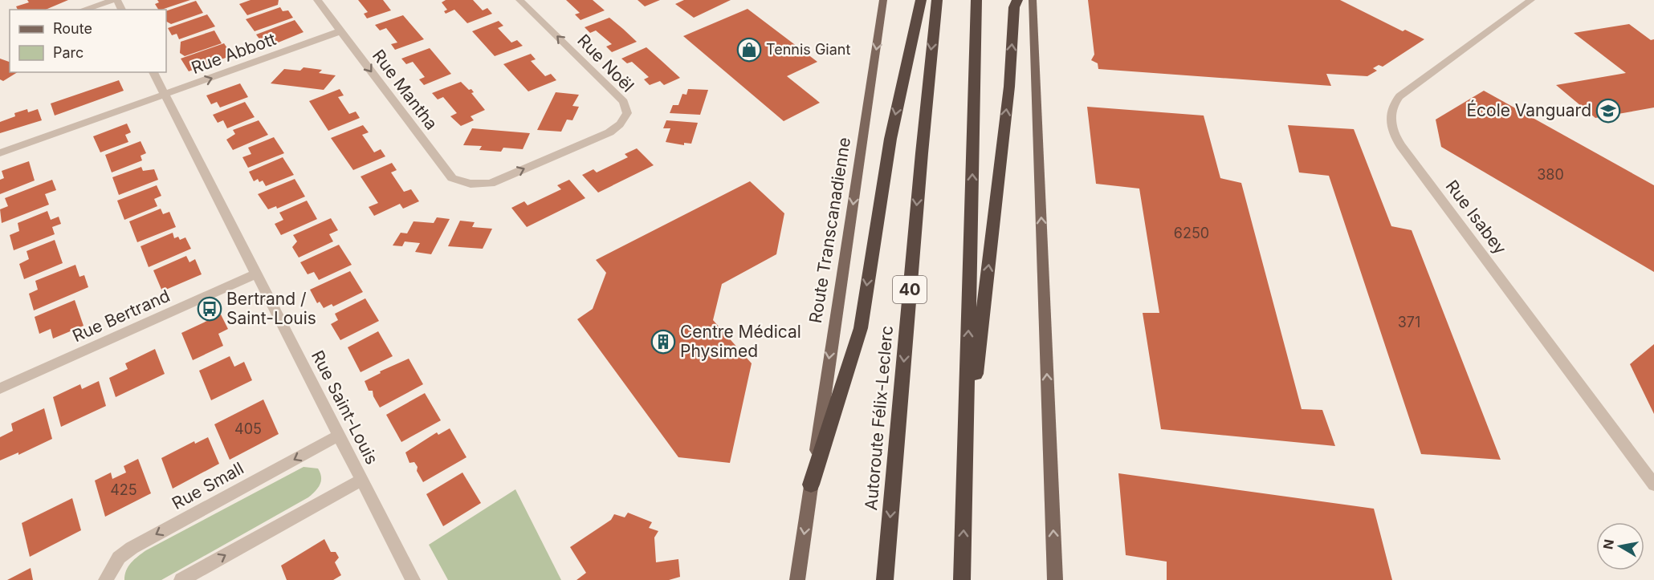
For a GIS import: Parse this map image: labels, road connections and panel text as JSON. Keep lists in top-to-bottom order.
{
  "streets": {
    "highway": ["40", "Autoroute Félix-Leclerc"],
    "main road": ["Route Transcanadienne"],
    "street": [
      "Rue Abbott",
      "Rue Noël",
      "Rue Mantha",
      "Rue Isabey",
      "Rue Bertrand",
      "Rue Saint-Louis",
      "Rue Small"
    ]
  },
  "crossings": [
    ["Rue Abbott", "Rue Mantha"],
    ["Rue Abbott", "Rue Saint-Louis"],
    ["Rue Noël", "Rue Mantha"],
    ["Rue Bertrand", "Rue Saint-Louis"],
    ["Rue Saint-Louis", "Rue Small"]
  ],
  "one_way": ["Rue Abbott", "Rue Mantha", "Route Transcanadienne"],
  "places": {
    "shop": ["Tennis Giant"],
    "school or university": ["École Vanguard"],
    "bus stop": ["Bertrand / Saint-Louis"],
    "building": ["Centre Médical Physimed"]
  },
  "house_numbers": [
    "380",
    "6250",
    "371",
    "405",
    "425"
  ],
  "legend": ["Route", "Parc"],
  "north": "left"
}
